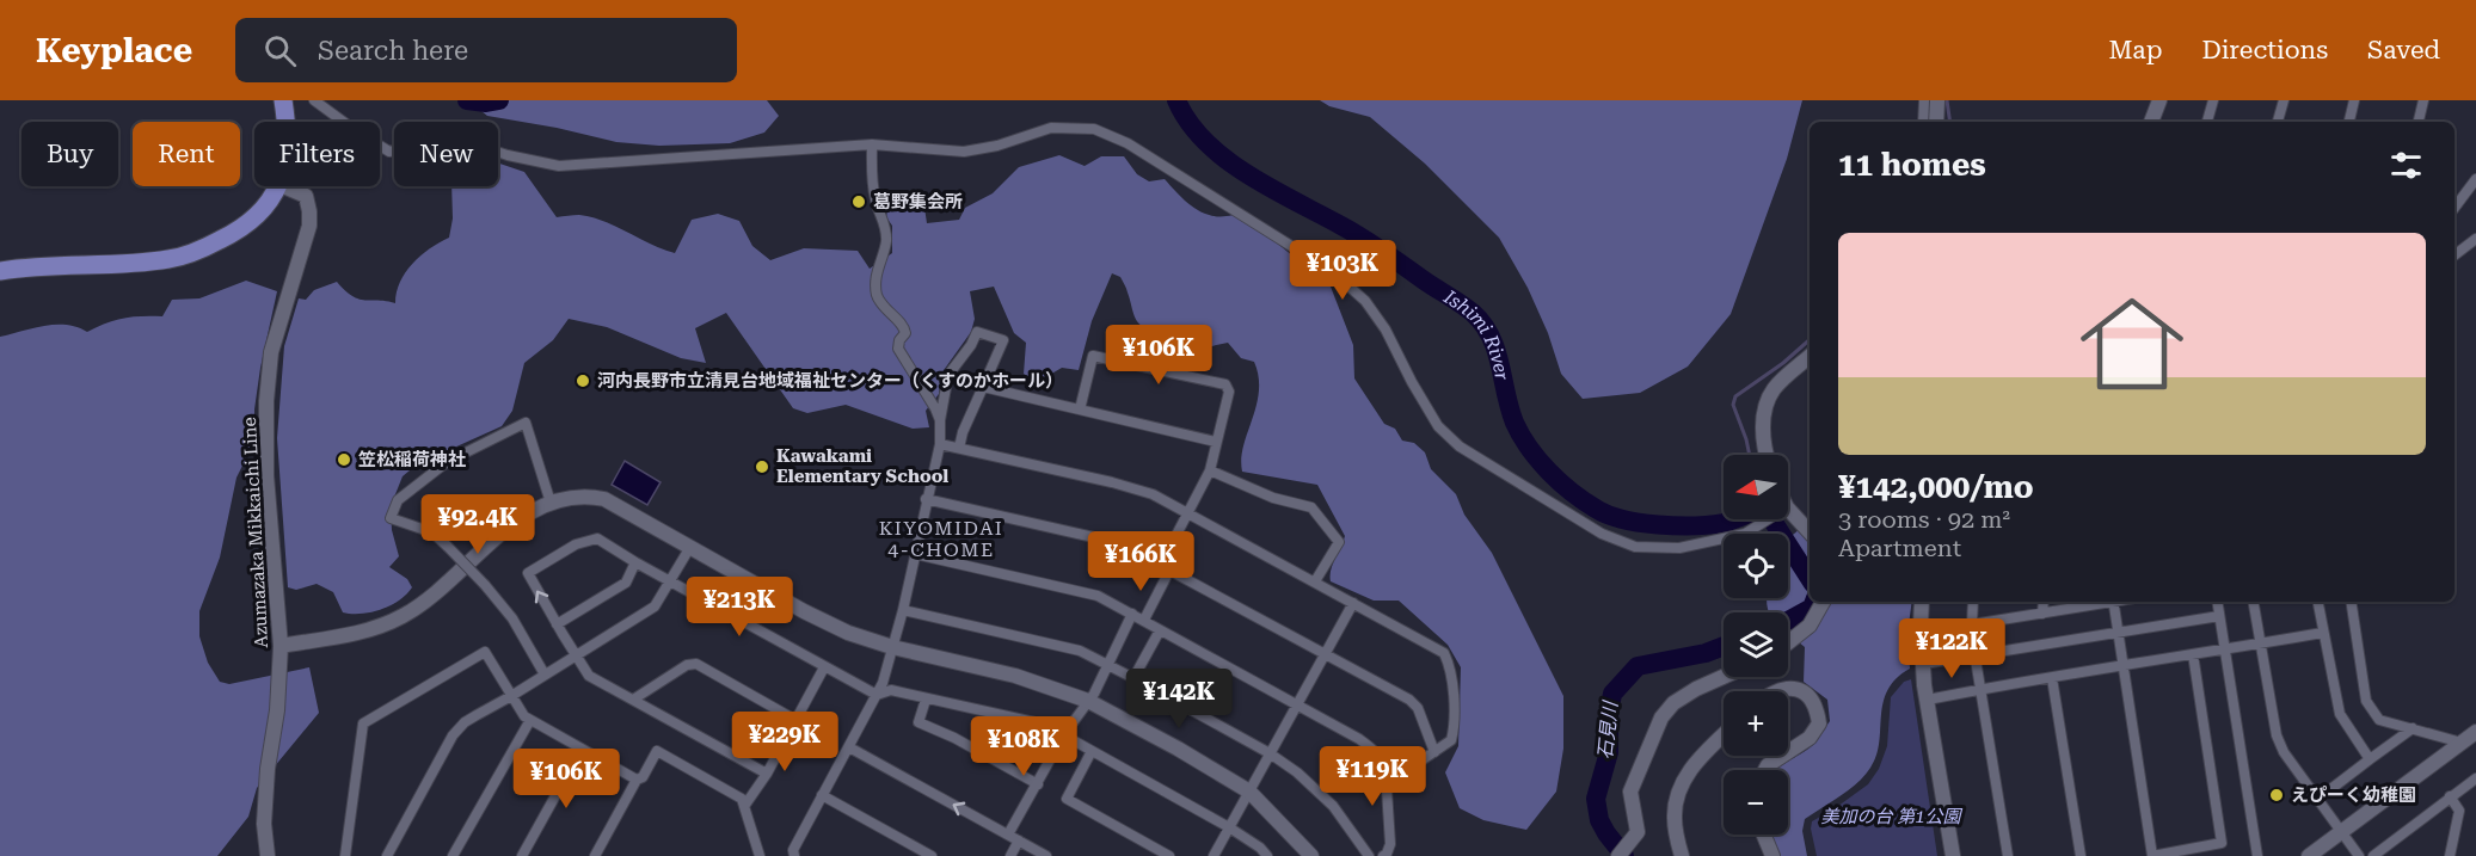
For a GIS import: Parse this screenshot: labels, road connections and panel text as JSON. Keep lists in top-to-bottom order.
{
  "streets": {
    "street": ["Azumazaka Mikkaichi Line"]
  },
  "districts": ["KIYOMIDAI 4-CHOME"],
  "water": ["Ishimi River", "石見川"],
  "parks": ["美加の台 第1公園"],
  "places": [
    "葛野集会所",
    "河内長野市立清見台地域福祉センター（くすのかホール）",
    "笠松稲荷神社",
    "Kawakami Elementary School",
    "えぴーく幼稚園"
  ],
  "north": "left",
  "page": {
    "header": "Keyplace",
    "search": "Search here",
    "nav": ["Map", "Directions", "Saved"],
    "chip": [
      "Buy",
      "Rent",
      "Filters",
      "New"
    ],
    "heading": "11 homes",
    "list": [
      {
        "name": "¥142,000/mo",
        "note": "3 rooms · 92 m² · Apartment"
      }
    ],
    "price": [
      "¥103K",
      "¥106K",
      "¥92.4K",
      "¥166K",
      "¥213K",
      "¥122K",
      "¥142K",
      "¥229K",
      "¥108K",
      "¥119K",
      "¥106K"
    ],
    "map_buttons": ["+", "−"]
  }
}
